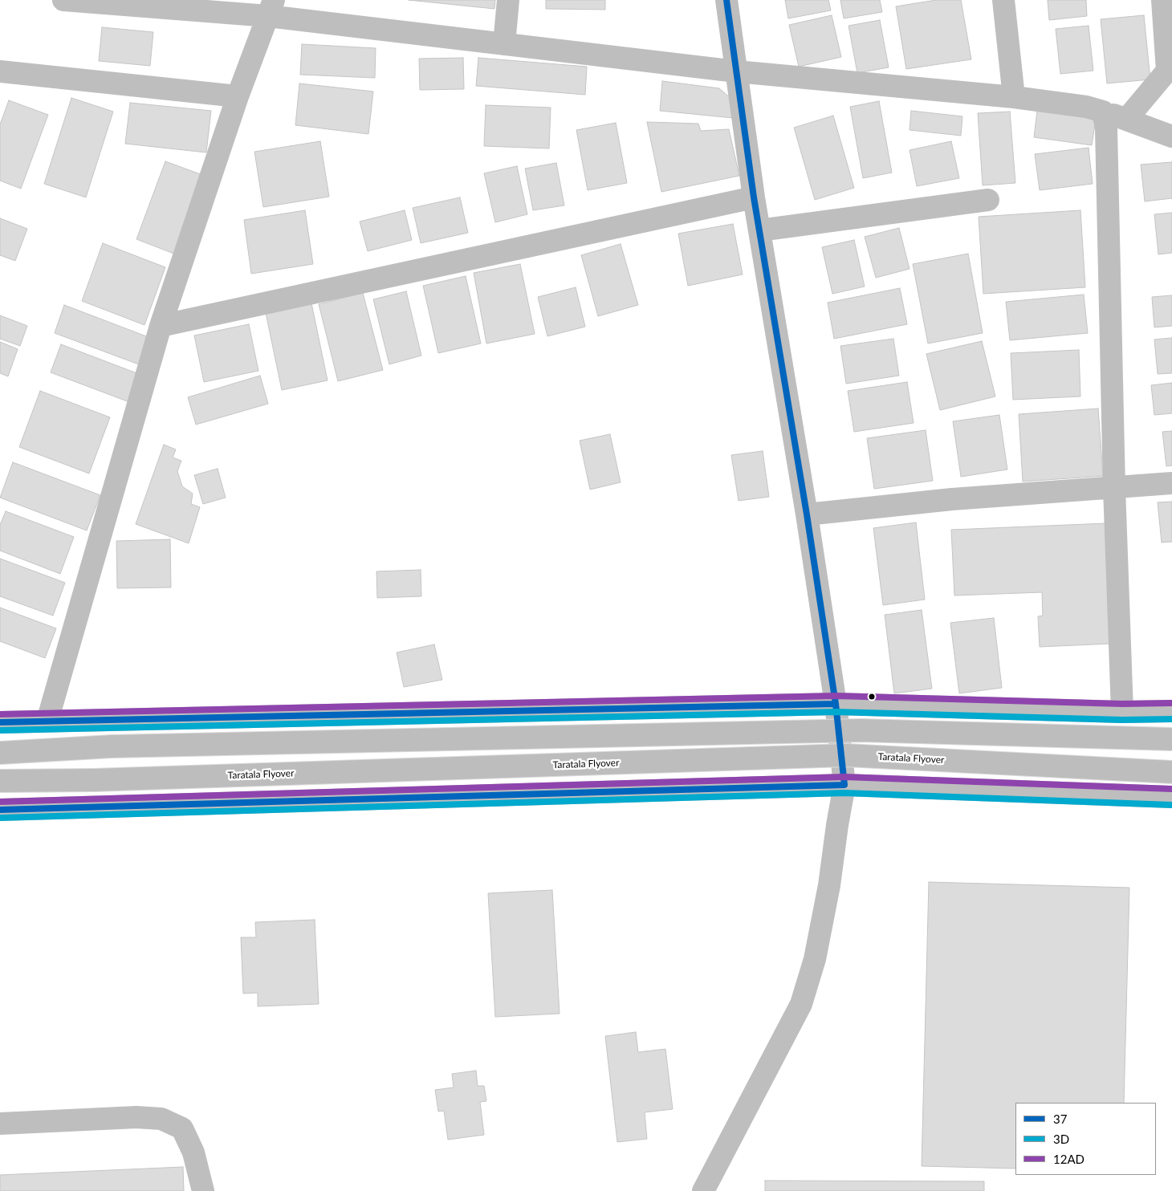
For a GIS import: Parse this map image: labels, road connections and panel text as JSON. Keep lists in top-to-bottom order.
{
  "streets": {
    "highway": ["Taratala Flyover"]
  },
  "lines": ["transit line 37", "transit line 12AD", "transit line 3D"],
  "legend": ["37", "3D", "12AD"]
}
